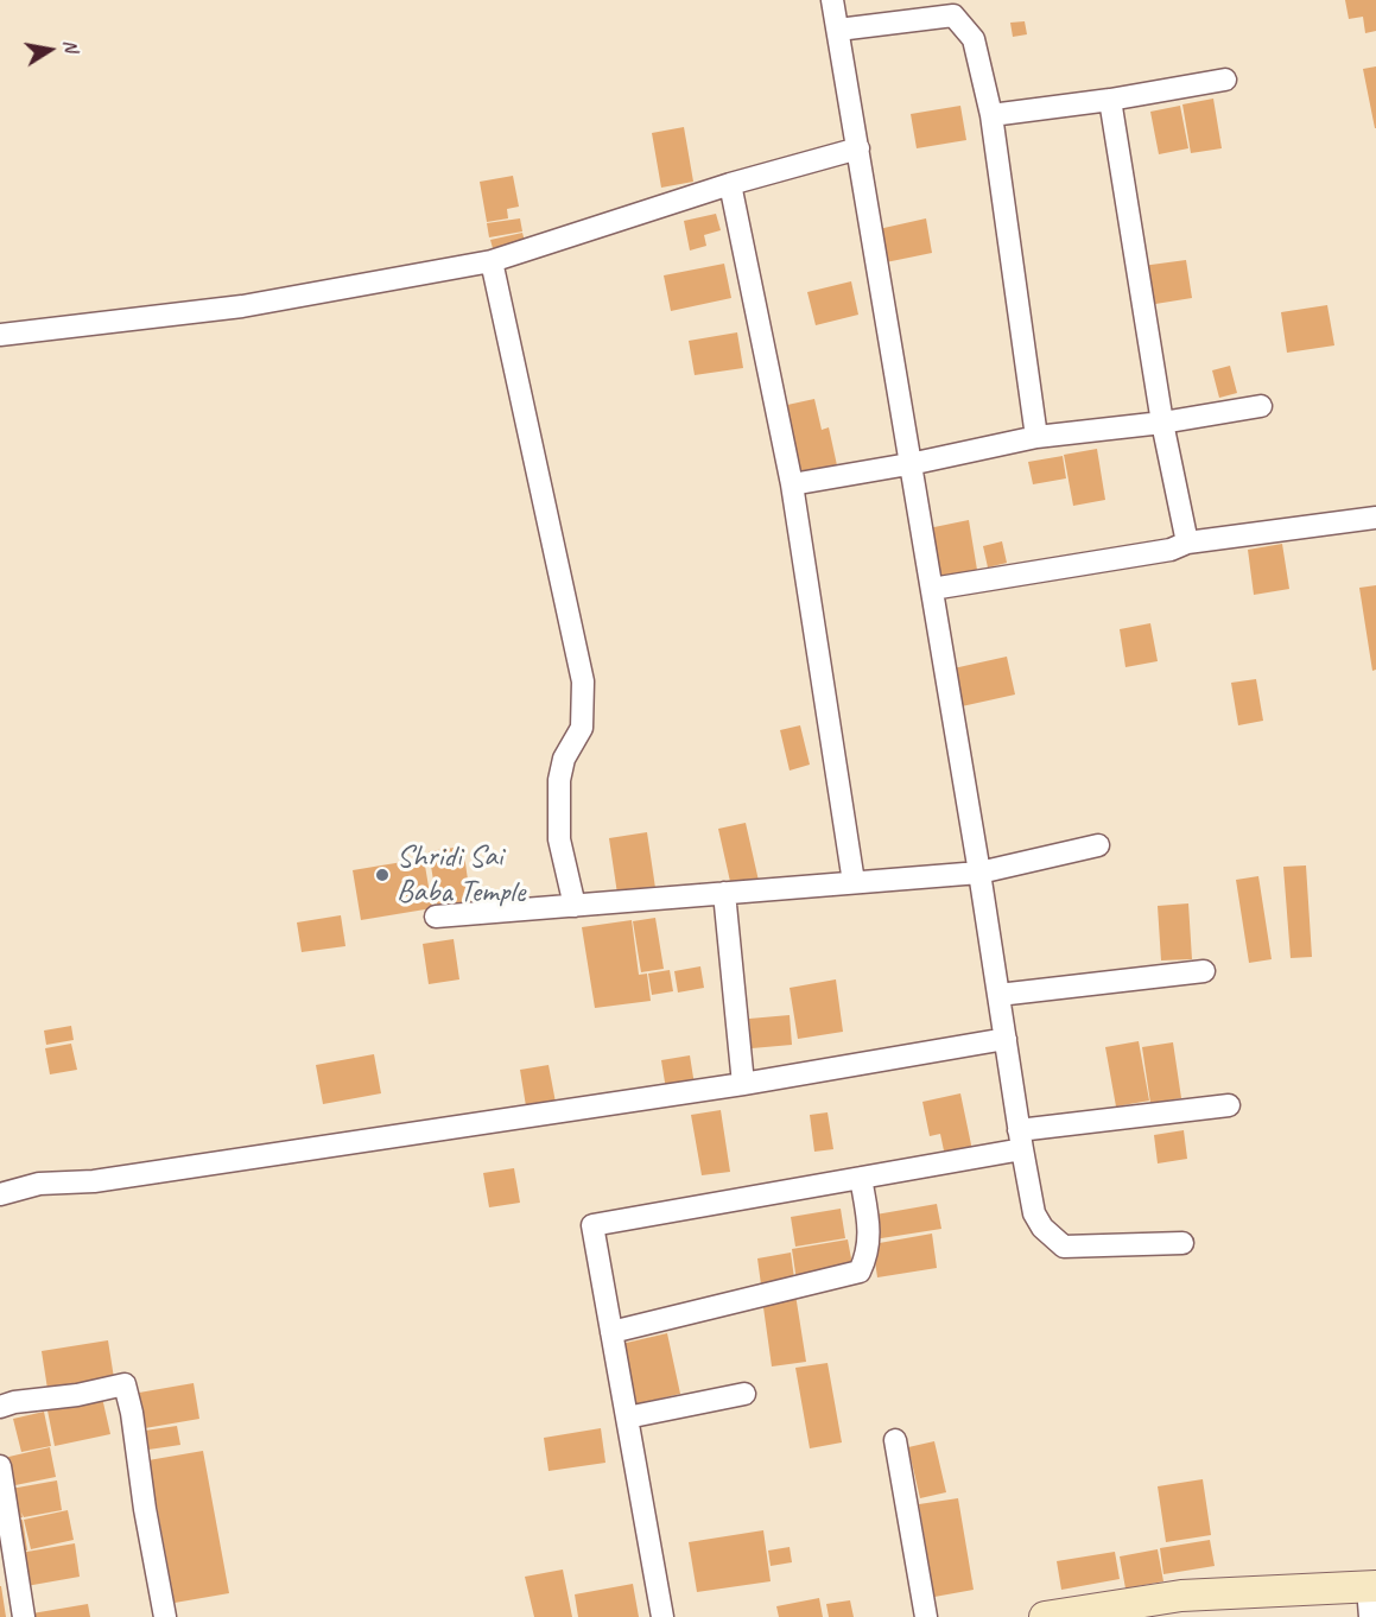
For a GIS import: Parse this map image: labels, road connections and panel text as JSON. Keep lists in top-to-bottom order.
{
  "places": ["Shridi Sai Baba Temple"],
  "north": "right"
}
